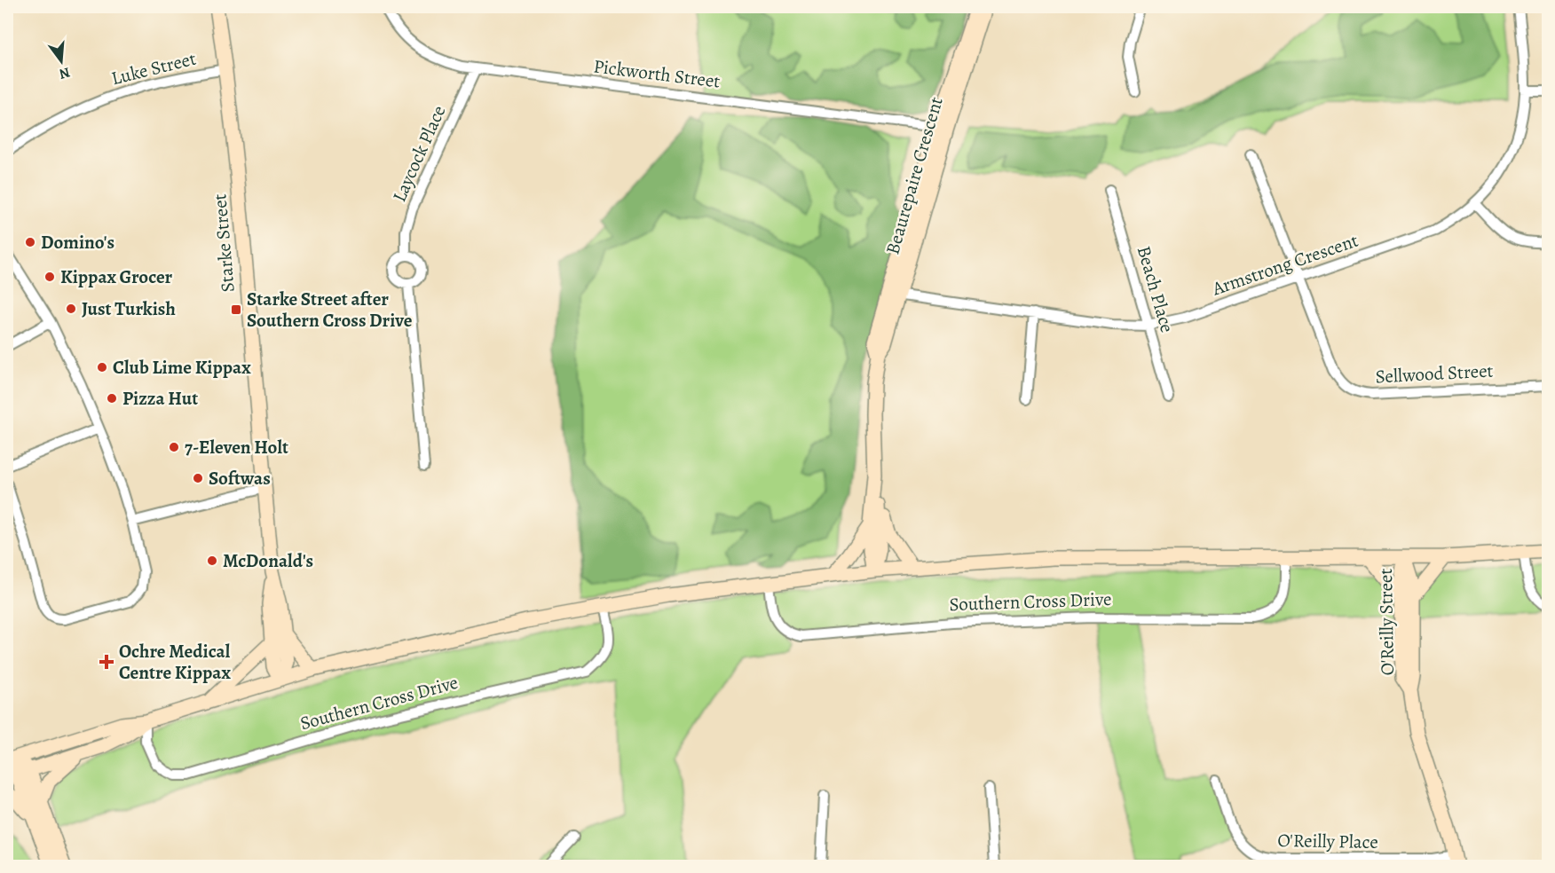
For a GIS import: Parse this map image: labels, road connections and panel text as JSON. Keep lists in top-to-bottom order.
{
  "streets": {
    "main road": [
      "Beaurepaire Crescent",
      "Starke Street",
      "Southern Cross Drive",
      "O'Reilly Street"
    ],
    "street": [
      "Luke Street",
      "Pickworth Street",
      "Laycock Place",
      "Armstrong Crescent",
      "Beach Place",
      "Sellwood Street",
      "O'Reilly Place"
    ]
  },
  "crossings": [
    ["Luke Street", "Starke Street"],
    ["Pickworth Street", "Laycock Place"],
    ["Pickworth Street", "Beaurepaire Crescent"],
    ["Beaurepaire Crescent", "Armstrong Crescent"],
    ["Beaurepaire Crescent", "Southern Cross Drive"],
    ["Starke Street", "Southern Cross Drive"],
    ["Armstrong Crescent", "Beach Place"],
    ["Armstrong Crescent", "Sellwood Street"],
    ["Southern Cross Drive", "O'Reilly Street"],
    ["O'Reilly Street", "O'Reilly Place"]
  ],
  "places": {
    "other": [
      "Domino's",
      "Kippax Grocer",
      "Just Turkish",
      "Club Lime Kippax",
      "Pizza Hut",
      "7-Eleven Holt",
      "Softwas",
      "McDonald's"
    ],
    "transit": ["Starke Street after Southern Cross Drive"],
    "health": ["Ochre Medical Centre Kippax"]
  },
  "north": "bottom"
}
